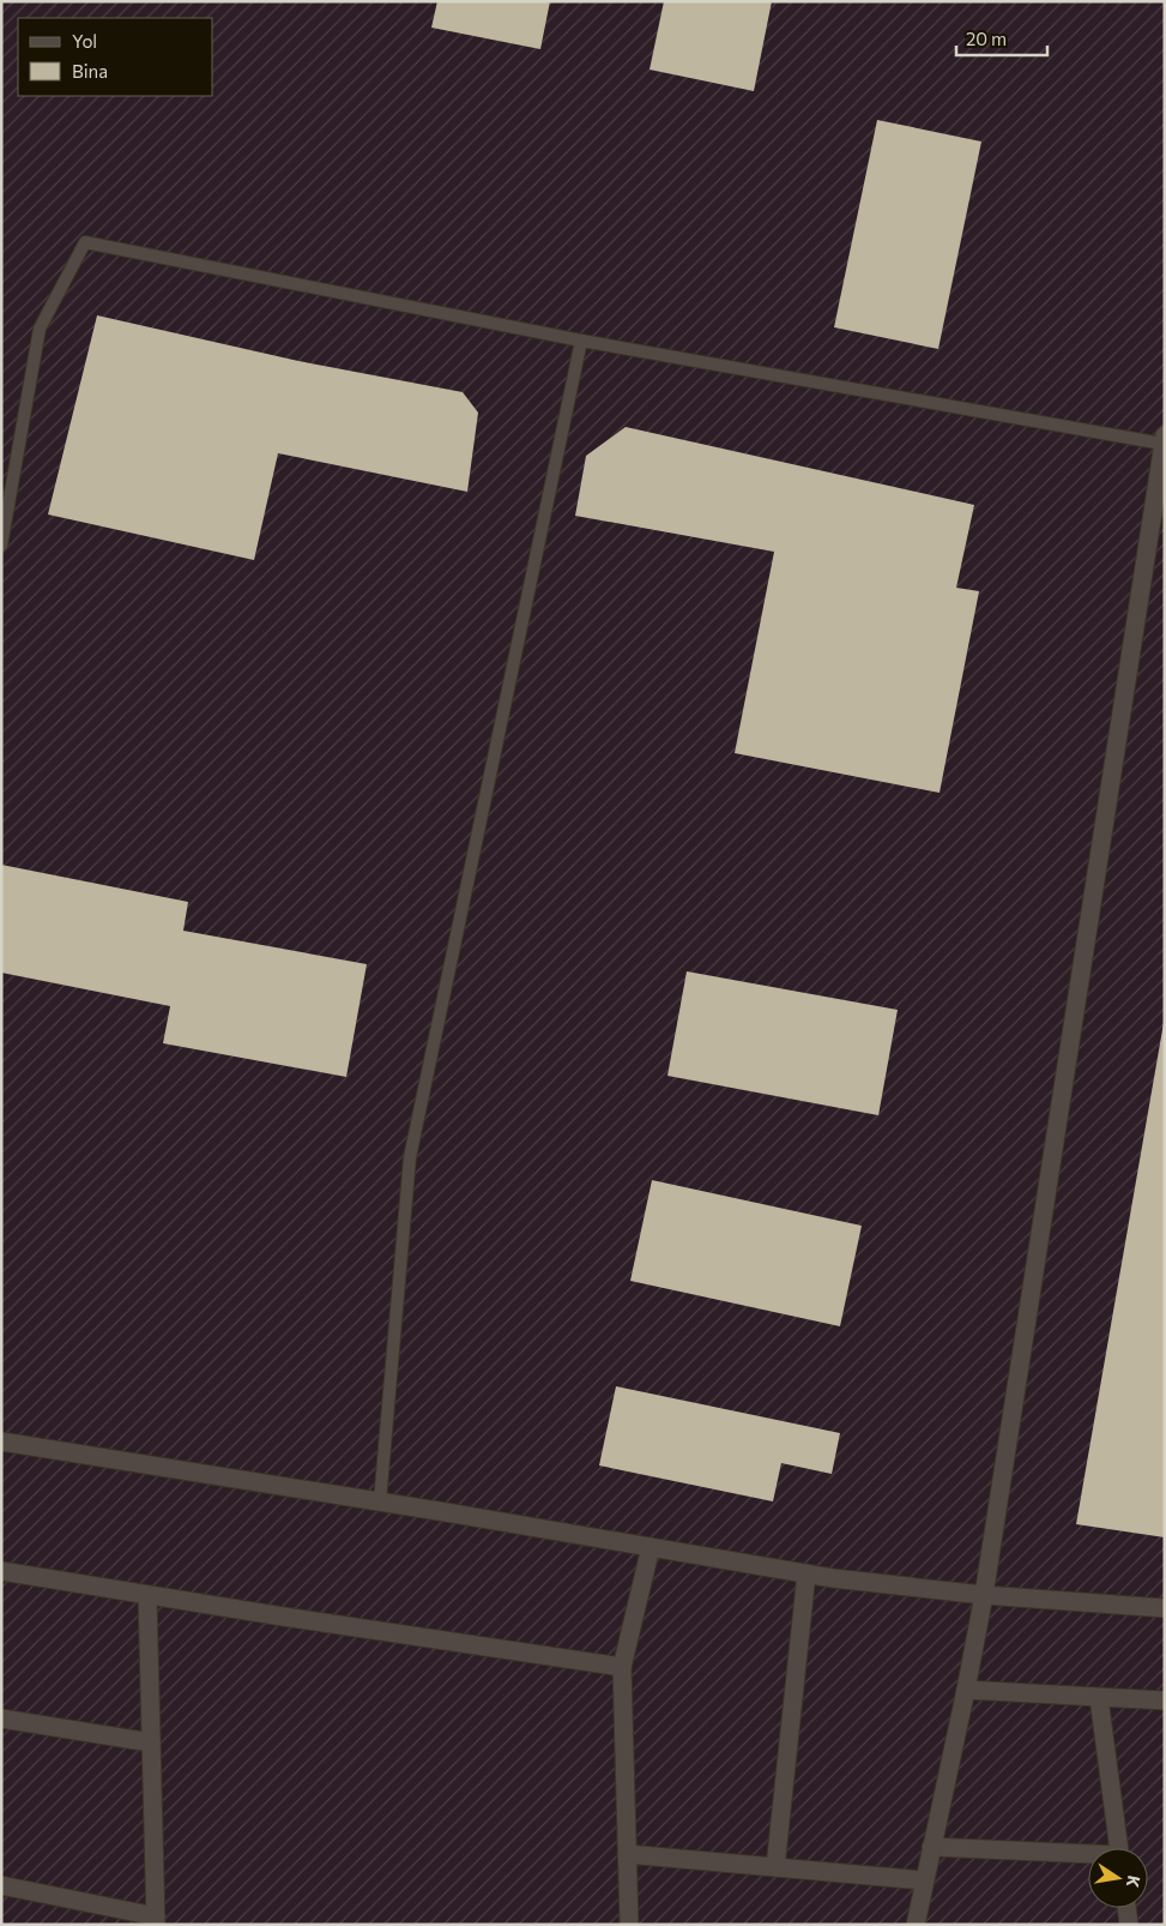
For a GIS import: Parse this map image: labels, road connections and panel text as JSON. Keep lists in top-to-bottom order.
{
  "legend": ["Yol", "Bina"],
  "scale_bar": "20 m",
  "north": "right"
}
